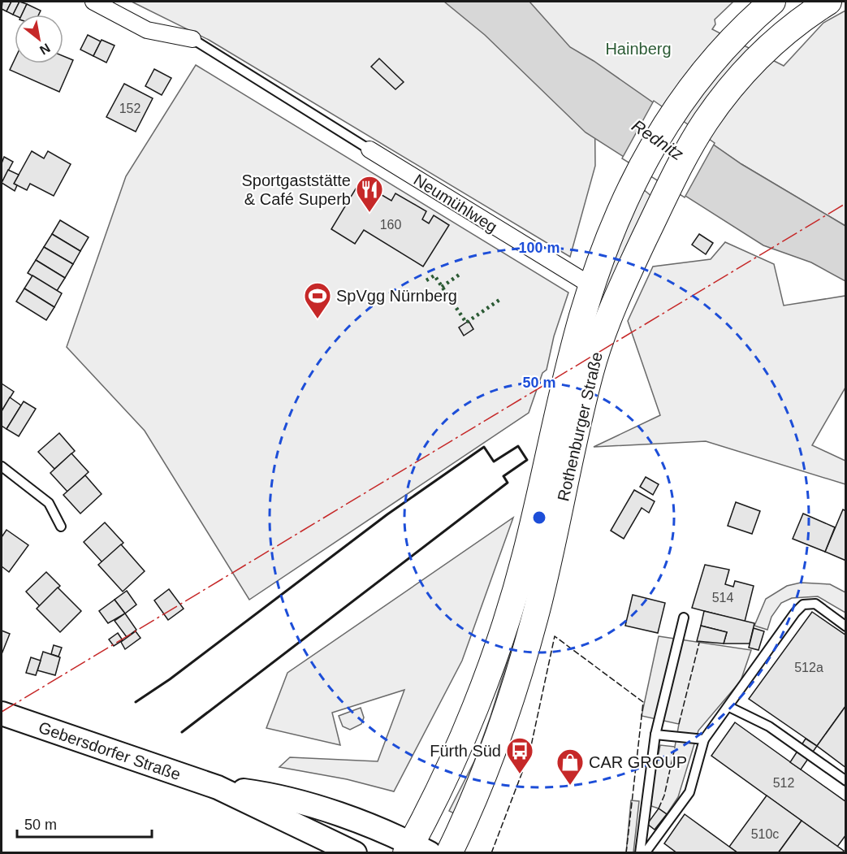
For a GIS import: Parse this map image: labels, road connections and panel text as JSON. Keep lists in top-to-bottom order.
{
  "streets": {
    "main road": ["Rothenburger Straße", "Gebersdorfer Straße"],
    "street": ["Neumühlweg"]
  },
  "crossings": [
    ["Neumühlweg", "Rothenburger Straße"],
    ["Rothenburger Straße", "Gebersdorfer Straße"]
  ],
  "water": ["Rednitz"],
  "parks": ["Hainberg"],
  "places": {
    "restaurant": ["Sportgaststätte & Café Superb"],
    "sports": ["SpVgg Nürnberg"],
    "bus stop": ["Fürth Süd"],
    "shop": ["CAR GROUP"]
  },
  "house_numbers": [
    "152",
    "160",
    "514",
    "512a",
    "512",
    "510c"
  ],
  "scale_bar": "50 m",
  "north": "bottom right",
  "rings": ["100 m", "50 m"]
}
